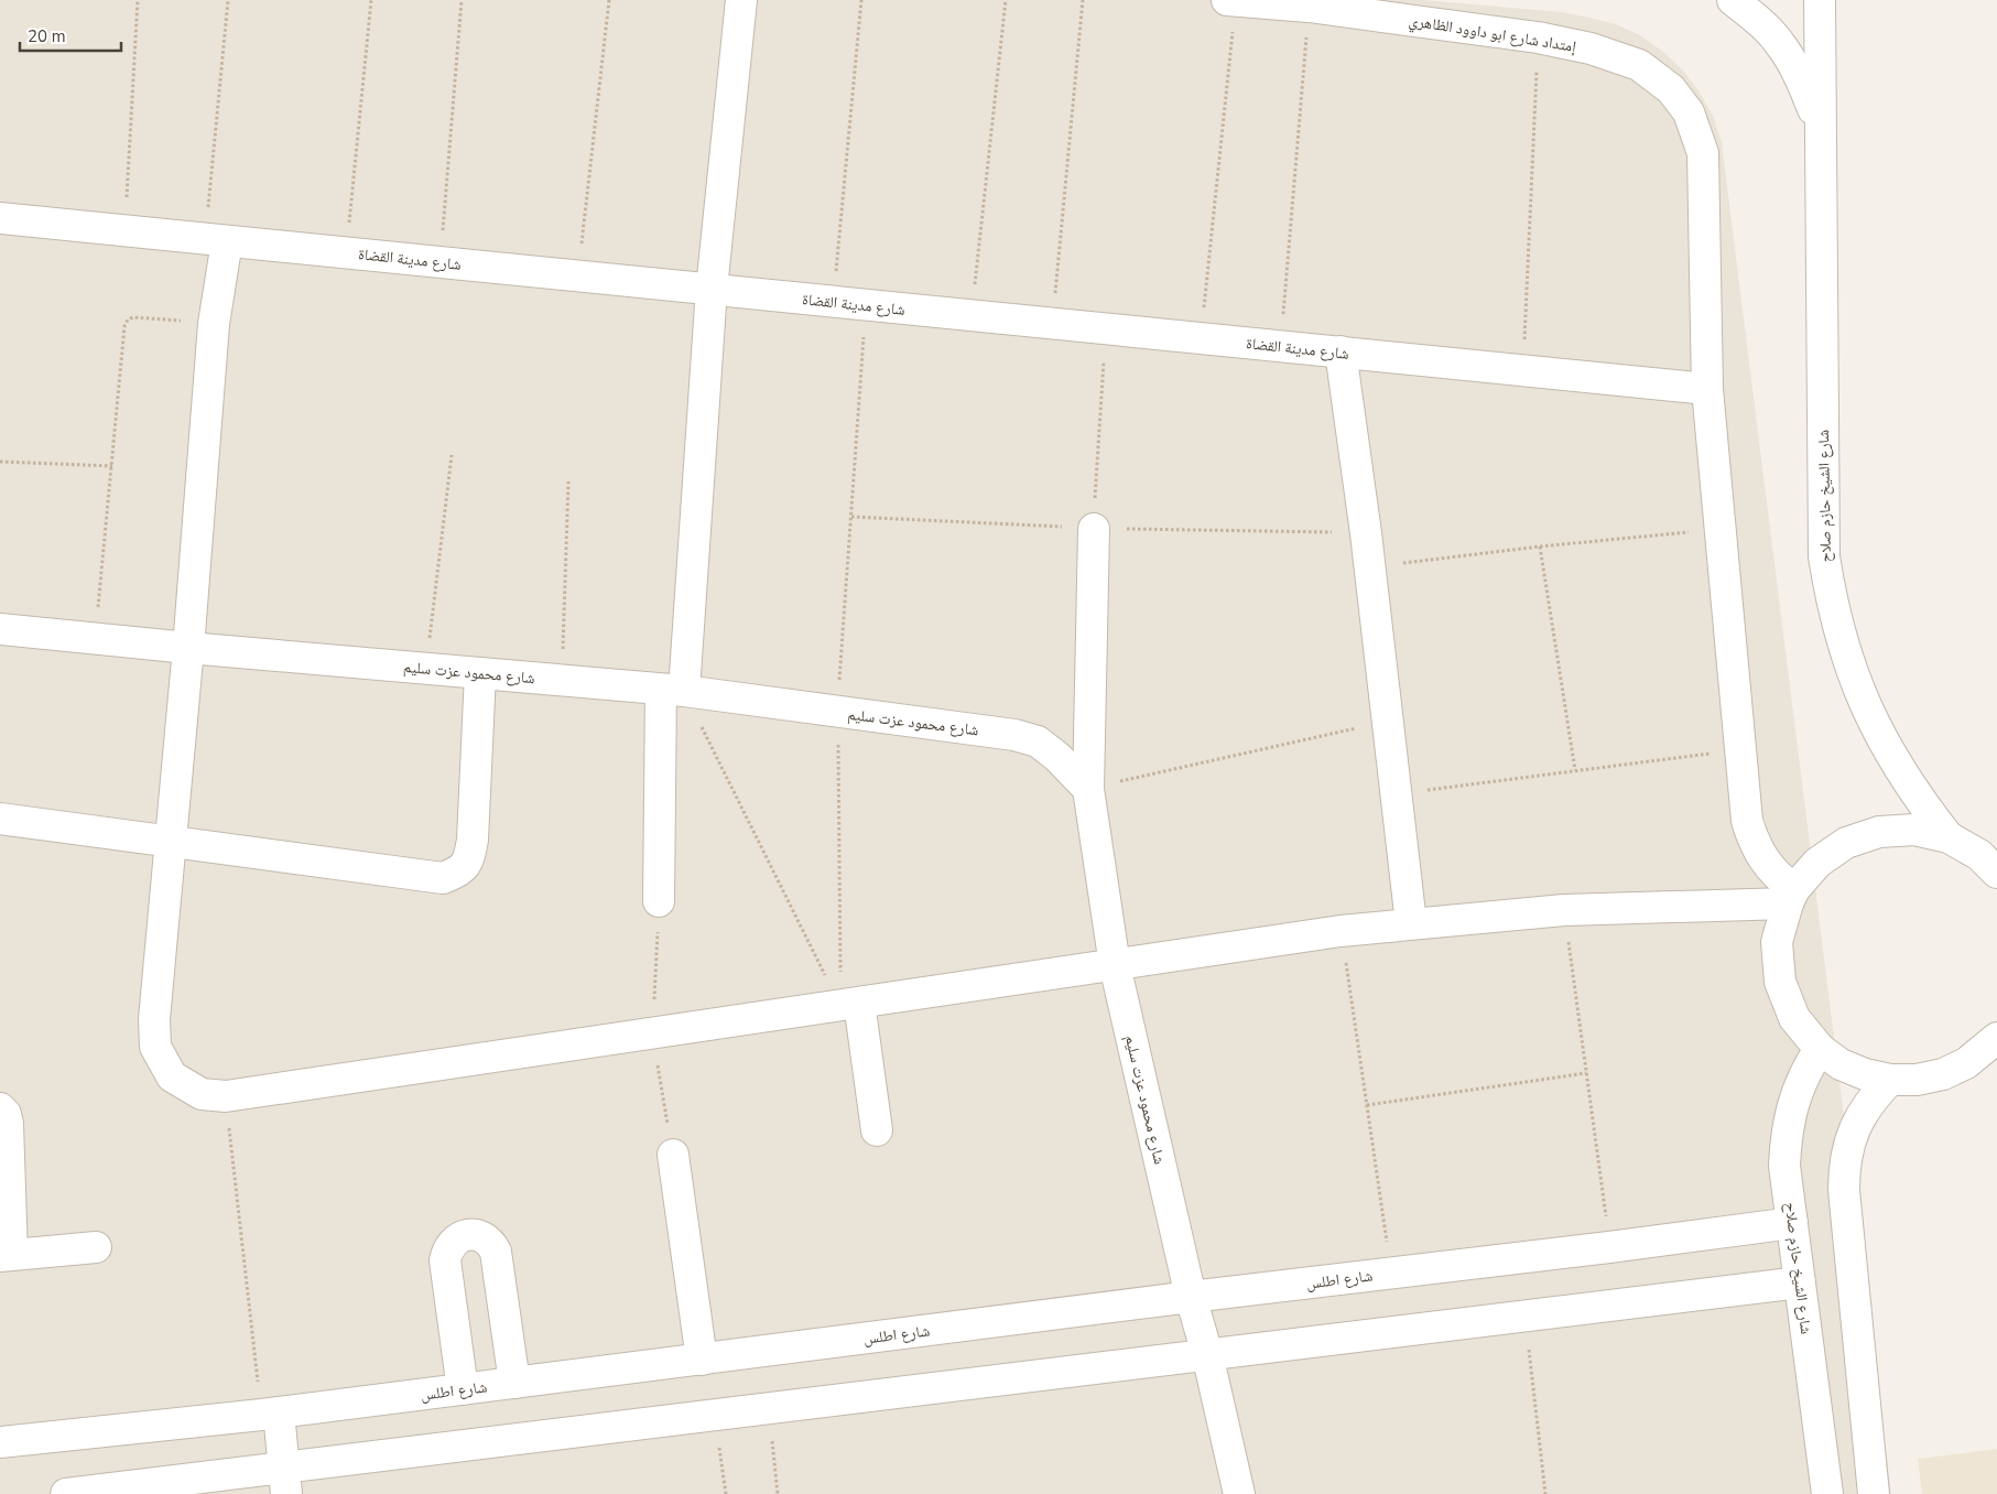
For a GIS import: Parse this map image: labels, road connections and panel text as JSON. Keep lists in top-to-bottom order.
{
  "streets": {
    "street": [
      "إمتداد شارع ابو داوود الظاهري",
      "شارع مدينة القضاة",
      "شارع الشيخ حازم صلاح",
      "شارع محمود عزت سليم",
      "شارع اطلس"
    ]
  },
  "crossings": [
    ["إمتداد شارع ابو داوود الظاهري", "شارع مدينة القضاة"],
    ["شارع الشيخ حازم صلاح", "شارع اطلس"],
    ["شارع محمود عزت سليم", "شارع اطلس"]
  ],
  "scale_bar": "20 m"
}
